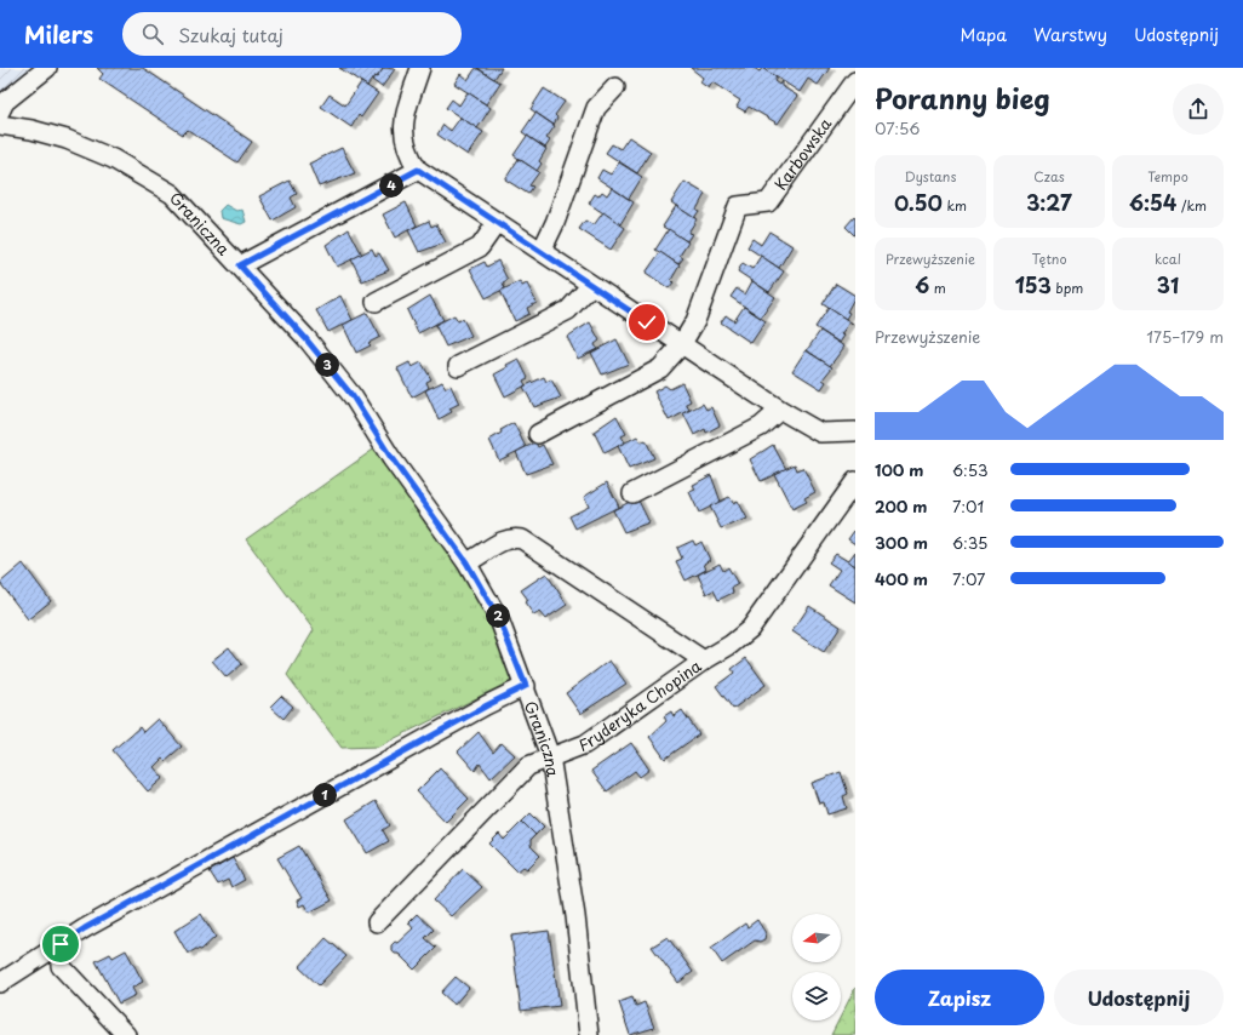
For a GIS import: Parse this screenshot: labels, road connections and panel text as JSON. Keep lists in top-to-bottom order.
{
  "streets": {
    "street": ["Karbowska", "Graniczna", "Fryderyka Chopina"]
  },
  "crossings": [
    ["Graniczna", "Fryderyka Chopina"]
  ],
  "north": "left",
  "page": {
    "header": "Milers",
    "search": "Szukaj tutaj",
    "nav": ["Mapa", "Warstwy", "Udostępnij"],
    "heading": ["Poranny bieg", "07:56"],
    "stats": [
      ["Dystans", "0.50 km"],
      ["Czas", "3:27"],
      ["Tempo", "6:54 /km"],
      ["Przewyższenie", "6 m"],
      ["Tętno", "153 bpm"],
      ["kcal", "31"]
    ],
    "pins": [
      "4",
      "3",
      "2",
      "1"
    ],
    "chart": ["Przewyższenie", "175–179 m"],
    "list": [
      {
        "name": "100 m",
        "note": "6:53"
      },
      {
        "name": "200 m",
        "note": "7:01"
      },
      {
        "name": "300 m",
        "note": "6:35"
      },
      {
        "name": "400 m",
        "note": "7:07"
      }
    ],
    "buttons": ["Zapisz", "Udostępnij"]
  }
}
